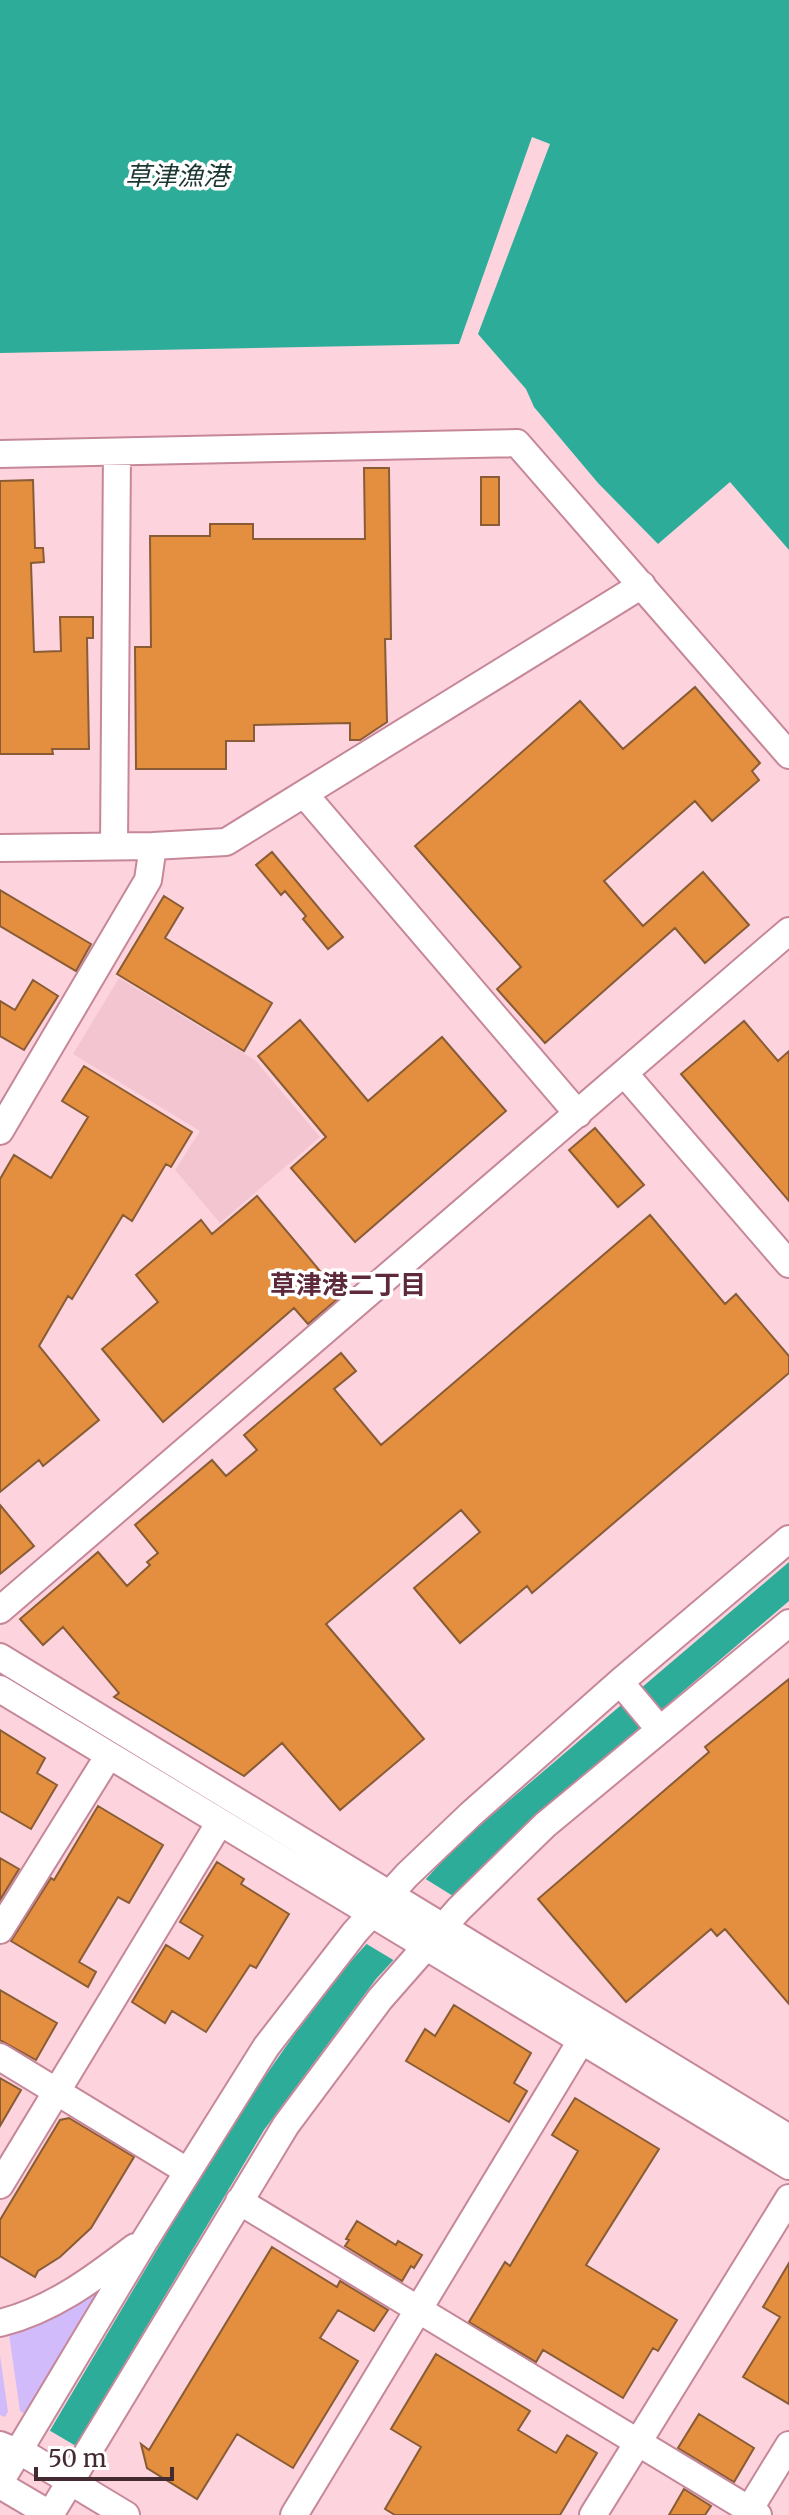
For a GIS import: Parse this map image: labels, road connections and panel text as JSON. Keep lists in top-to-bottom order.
{
  "districts": ["草津港二丁目"],
  "water": ["草津漁港"],
  "scale_bar": "50 m"
}
